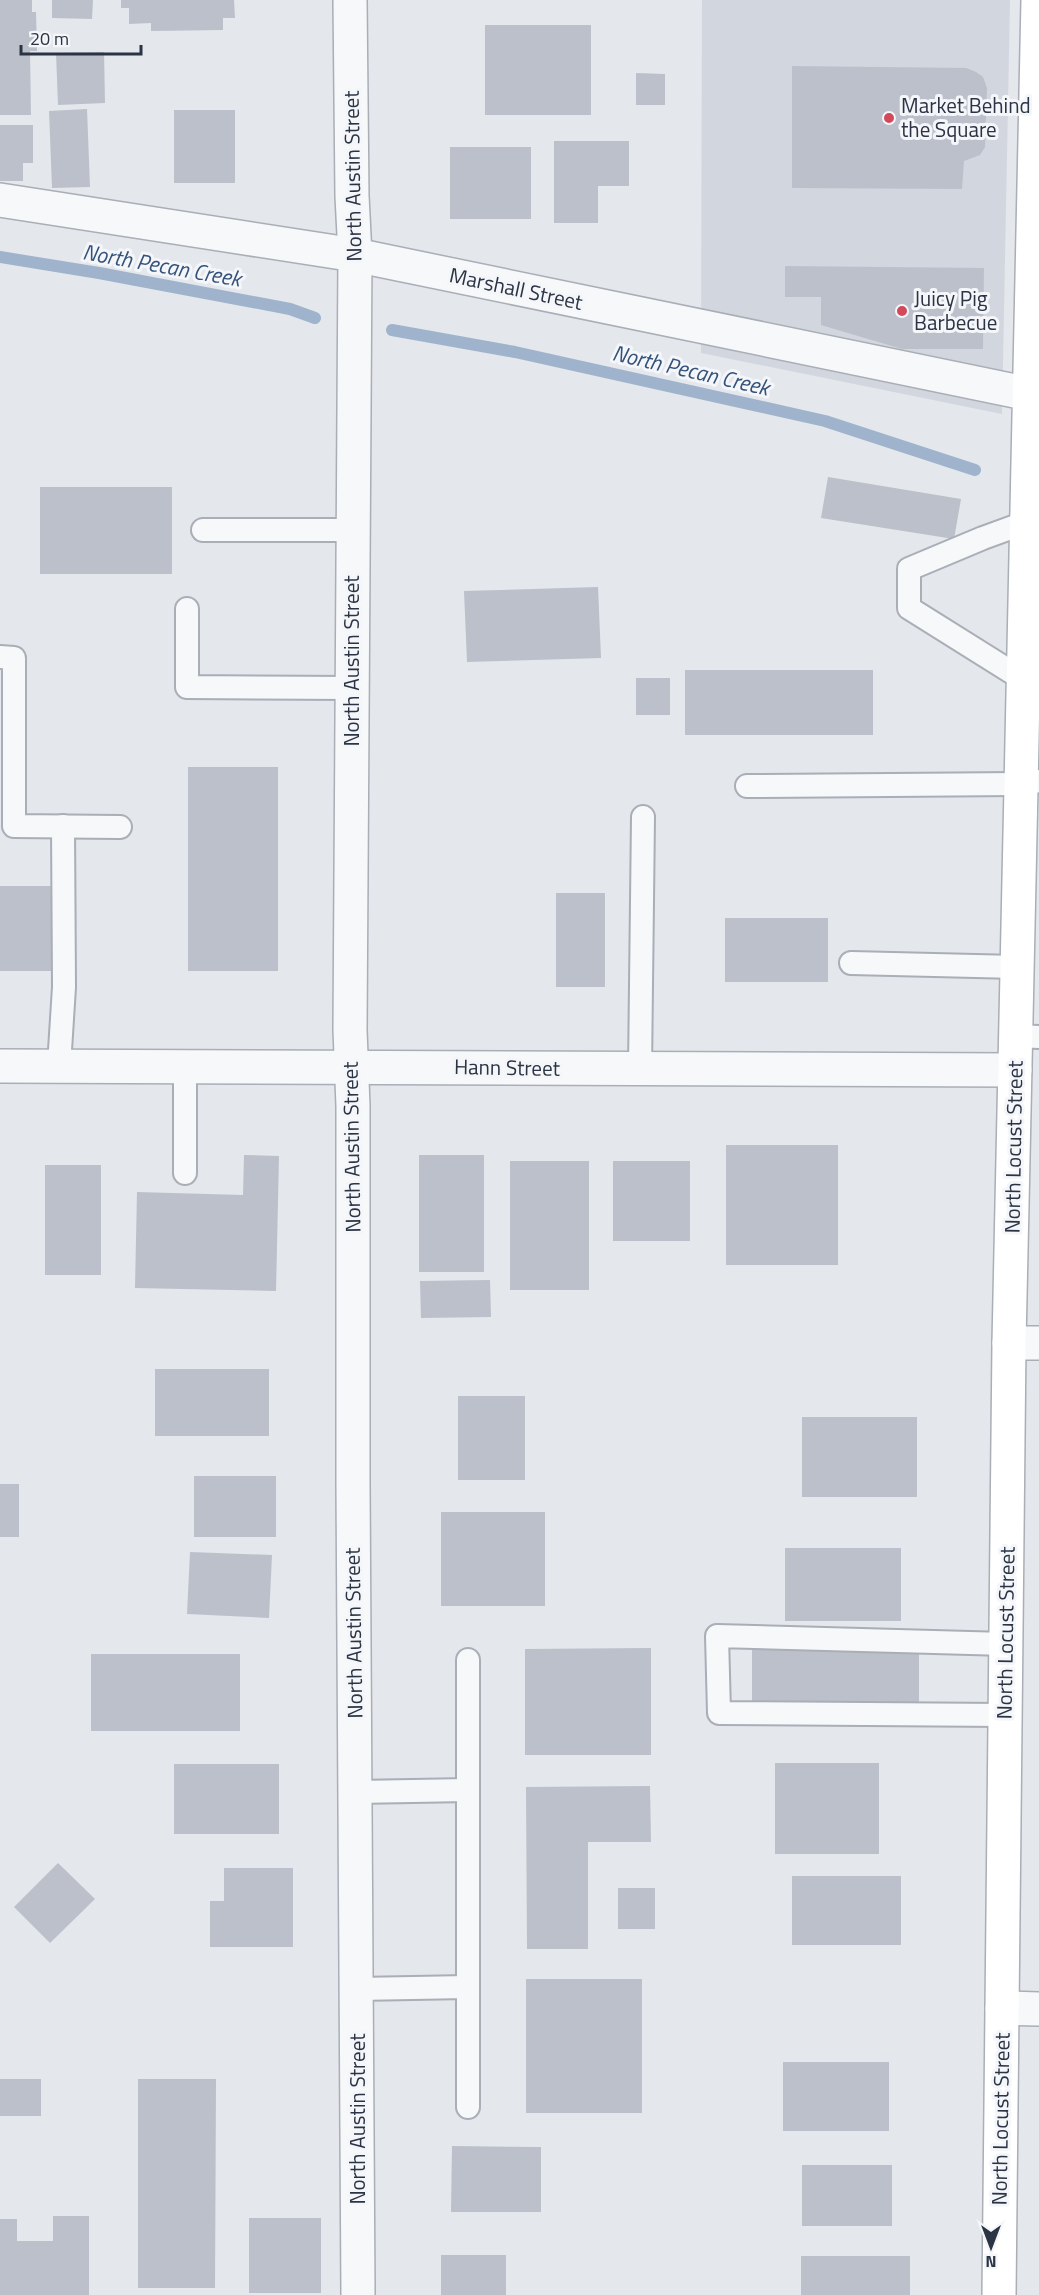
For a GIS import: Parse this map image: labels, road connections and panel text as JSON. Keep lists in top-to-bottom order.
{
  "streets": {
    "main road": ["North Locust Street"],
    "street": ["North Austin Street", "Marshall Street", "Hann Street"]
  },
  "crossings": [
    ["North Austin Street", "Marshall Street"],
    ["North Austin Street", "Hann Street"],
    ["Marshall Street", "North Locust Street"],
    ["Hann Street", "North Locust Street"]
  ],
  "water": ["North Pecan Creek"],
  "places": ["Market Behind the Square", "Juicy Pig Barbecue"],
  "scale_bar": "20 m",
  "north": "bottom"
}
